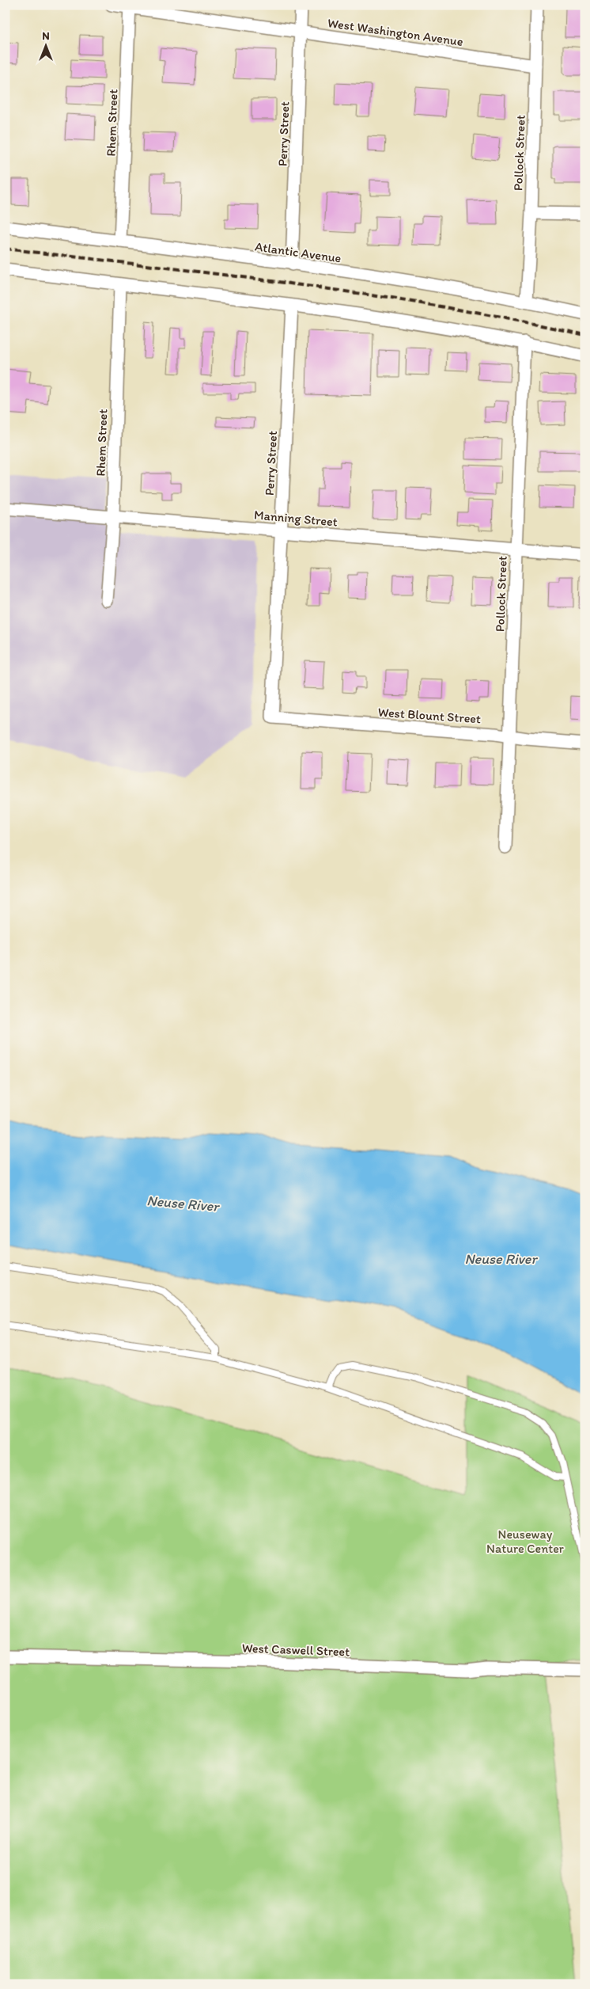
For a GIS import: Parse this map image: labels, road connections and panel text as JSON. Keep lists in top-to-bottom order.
{
  "streets": {
    "street": [
      "West Washington Avenue",
      "Rhem Street",
      "Perry Street",
      "Pollock Street",
      "Atlantic Avenue",
      "Manning Street",
      "West Blount Street",
      "West Caswell Street"
    ]
  },
  "crossings": [
    ["West Washington Avenue", "Rhem Street"],
    ["West Washington Avenue", "Perry Street"],
    ["West Washington Avenue", "Pollock Street"],
    ["Rhem Street", "Atlantic Avenue"],
    ["Rhem Street", "Manning Street"],
    ["Perry Street", "Atlantic Avenue"],
    ["Perry Street", "Manning Street"],
    ["Perry Street", "West Blount Street"],
    ["Pollock Street", "Atlantic Avenue"],
    ["Pollock Street", "Manning Street"],
    ["Pollock Street", "West Blount Street"]
  ],
  "water": ["Neuse River"],
  "parks": ["Neuseway Nature Center"],
  "north": "top"
}
